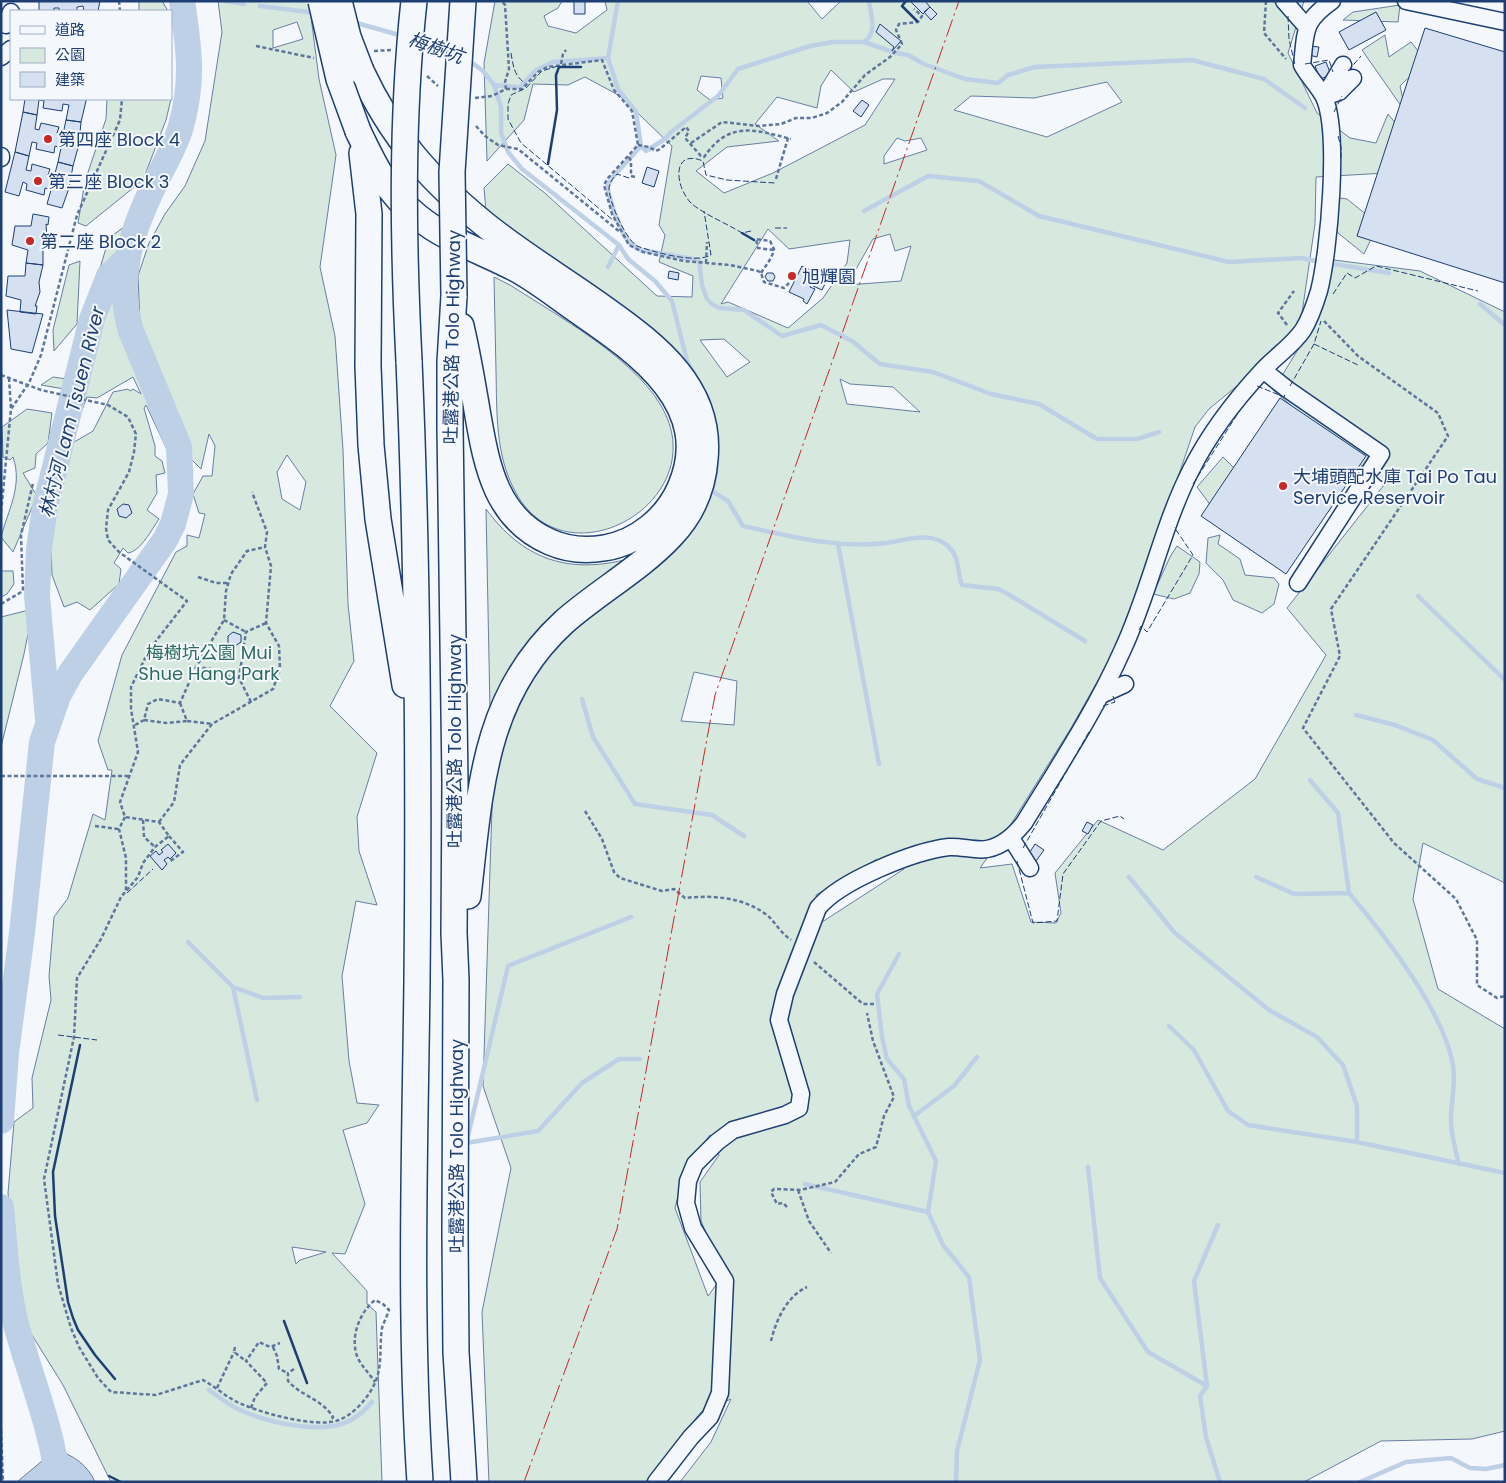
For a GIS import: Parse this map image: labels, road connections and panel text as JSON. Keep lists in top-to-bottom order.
{
  "streets": {
    "highway": ["吐露港公路 Tolo Highway"]
  },
  "water": ["梅樹坑", "林村河 Lam Tsuen River"],
  "parks": ["梅樹坑公園 Mui Shue Hang Park"],
  "places": [
    "第四座 Block 4",
    "第三座 Block 3",
    "第二座 Block 2",
    "旭輝園",
    "大埔頭配水庫 Tai Po Tau Service Reservoir"
  ],
  "legend": ["道路", "公園", "建築"]
}
